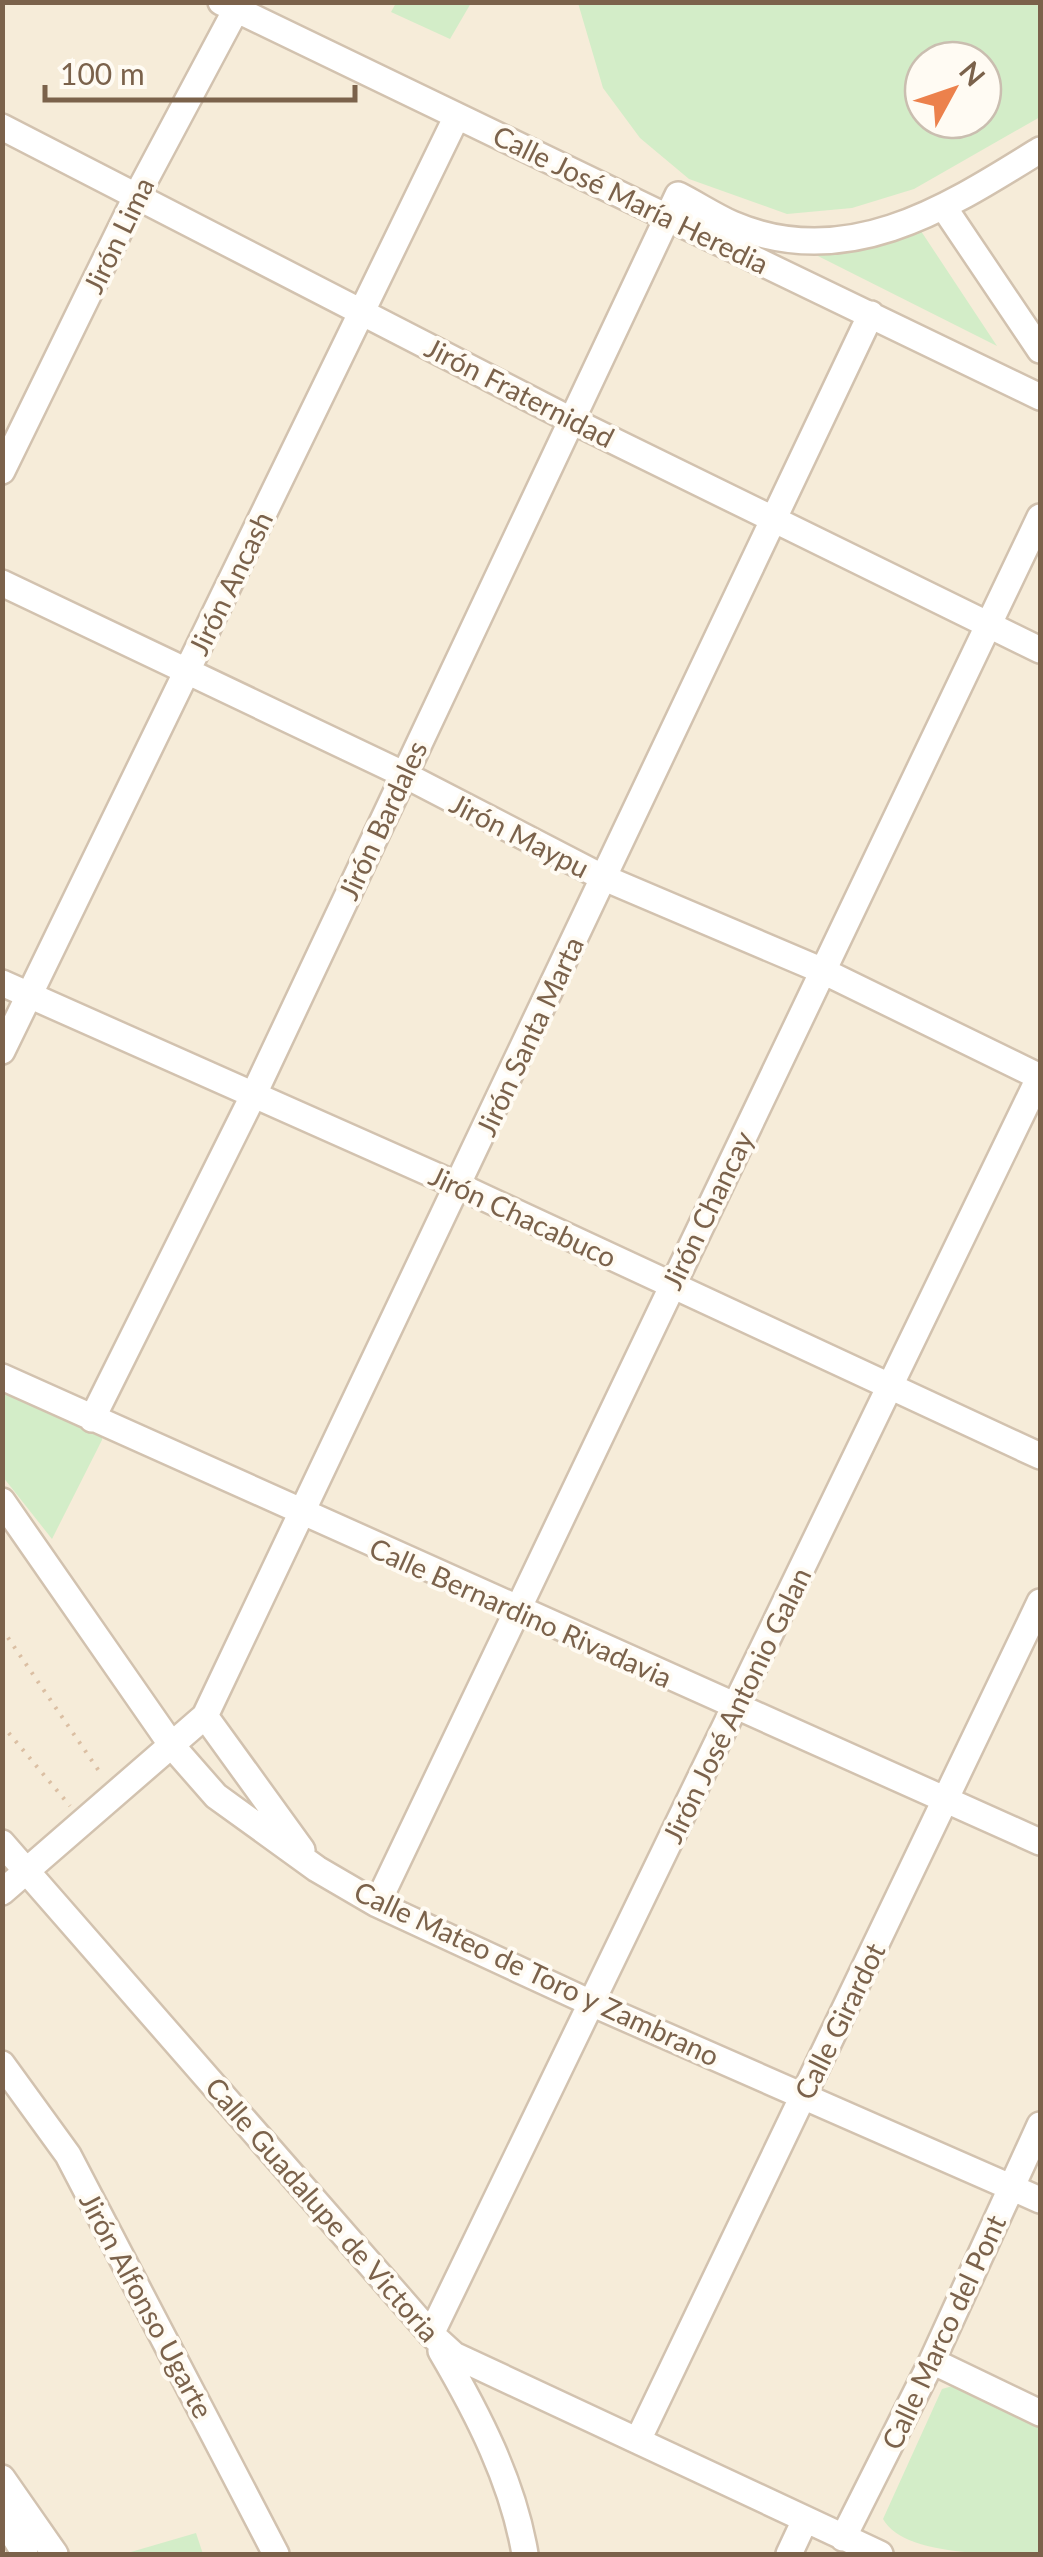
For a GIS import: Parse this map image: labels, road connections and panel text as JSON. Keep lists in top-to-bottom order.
{
  "streets": {
    "street": [
      "Calle José María Heredia",
      "Jirón Lima",
      "Jirón Fraternidad",
      "Jirón Ancash",
      "Jirón Bardales",
      "Jirón Maypu",
      "Jirón Santa Marta",
      "Jirón Chancay",
      "Jirón Chacabuco",
      "Calle Bernardino Rivadavia",
      "Jirón José Antonio Galan",
      "Calle Mateo de Toro y Zambrano",
      "Calle Girardot",
      "Calle Guadalupe de Victoria",
      "Jirón Alfonso Ugarte",
      "Calle Marco del Pont"
    ]
  },
  "crossings": [
    ["Calle José María Heredia", "Jirón Lima"],
    ["Calle José María Heredia", "Jirón Ancash"],
    ["Calle José María Heredia", "Jirón Bardales"],
    ["Calle José María Heredia", "Jirón Santa Marta"],
    ["Jirón Lima", "Jirón Fraternidad"],
    ["Jirón Fraternidad", "Jirón Ancash"],
    ["Jirón Fraternidad", "Jirón Bardales"],
    ["Jirón Fraternidad", "Jirón Santa Marta"],
    ["Jirón Fraternidad", "Jirón Chancay"],
    ["Jirón Ancash", "Jirón Maypu"],
    ["Jirón Ancash", "Jirón Chacabuco"],
    ["Jirón Bardales", "Jirón Maypu"],
    ["Jirón Bardales", "Jirón Chacabuco"],
    ["Jirón Bardales", "Calle Bernardino Rivadavia"],
    ["Jirón Maypu", "Jirón Santa Marta"],
    ["Jirón Maypu", "Jirón Chancay"],
    ["Jirón Maypu", "Jirón José Antonio Galan"],
    ["Jirón Santa Marta", "Jirón Chacabuco"],
    ["Jirón Santa Marta", "Calle Bernardino Rivadavia"],
    ["Jirón Santa Marta", "Calle Mateo de Toro y Zambrano"],
    ["Jirón Santa Marta", "Calle Guadalupe de Victoria"],
    ["Jirón Chancay", "Jirón Chacabuco"],
    ["Jirón Chancay", "Calle Bernardino Rivadavia"],
    ["Jirón Chancay", "Calle Mateo de Toro y Zambrano"],
    ["Jirón Chacabuco", "Jirón José Antonio Galan"],
    ["Calle Bernardino Rivadavia", "Jirón José Antonio Galan"],
    ["Calle Bernardino Rivadavia", "Calle Girardot"],
    ["Jirón José Antonio Galan", "Calle Mateo de Toro y Zambrano"],
    ["Jirón José Antonio Galan", "Calle Guadalupe de Victoria"],
    ["Calle Mateo de Toro y Zambrano", "Calle Girardot"],
    ["Calle Mateo de Toro y Zambrano", "Calle Marco del Pont"]
  ],
  "scale_bar": "100 m",
  "north": "top right"
}
